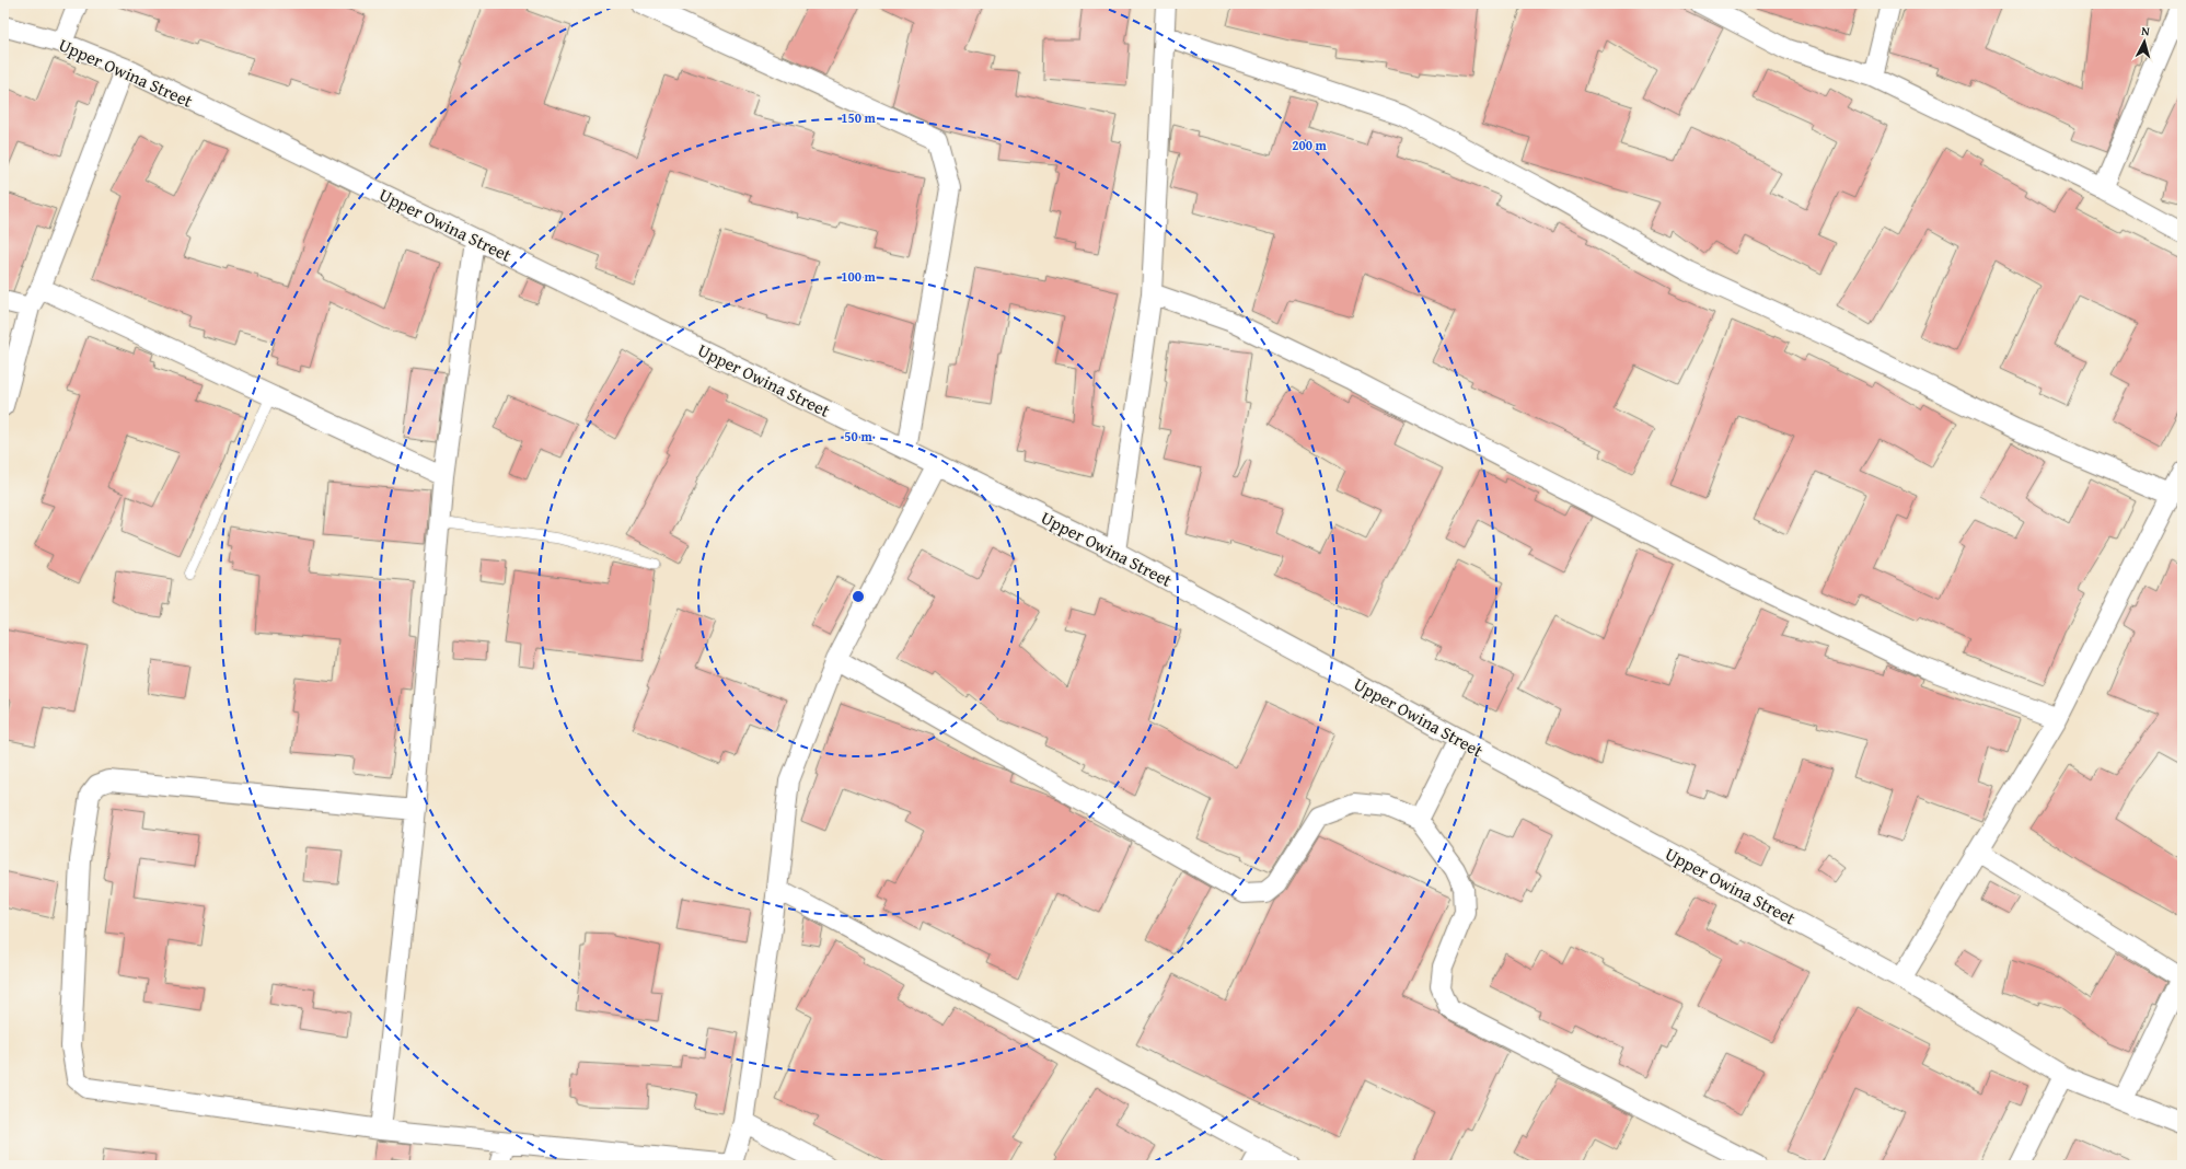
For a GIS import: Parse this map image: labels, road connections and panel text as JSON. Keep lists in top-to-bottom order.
{
  "streets": {
    "street": ["Upper Owina Street"]
  },
  "north": "top",
  "rings": [
    "150 m",
    "200 m",
    "100 m",
    "50 m"
  ]
}
